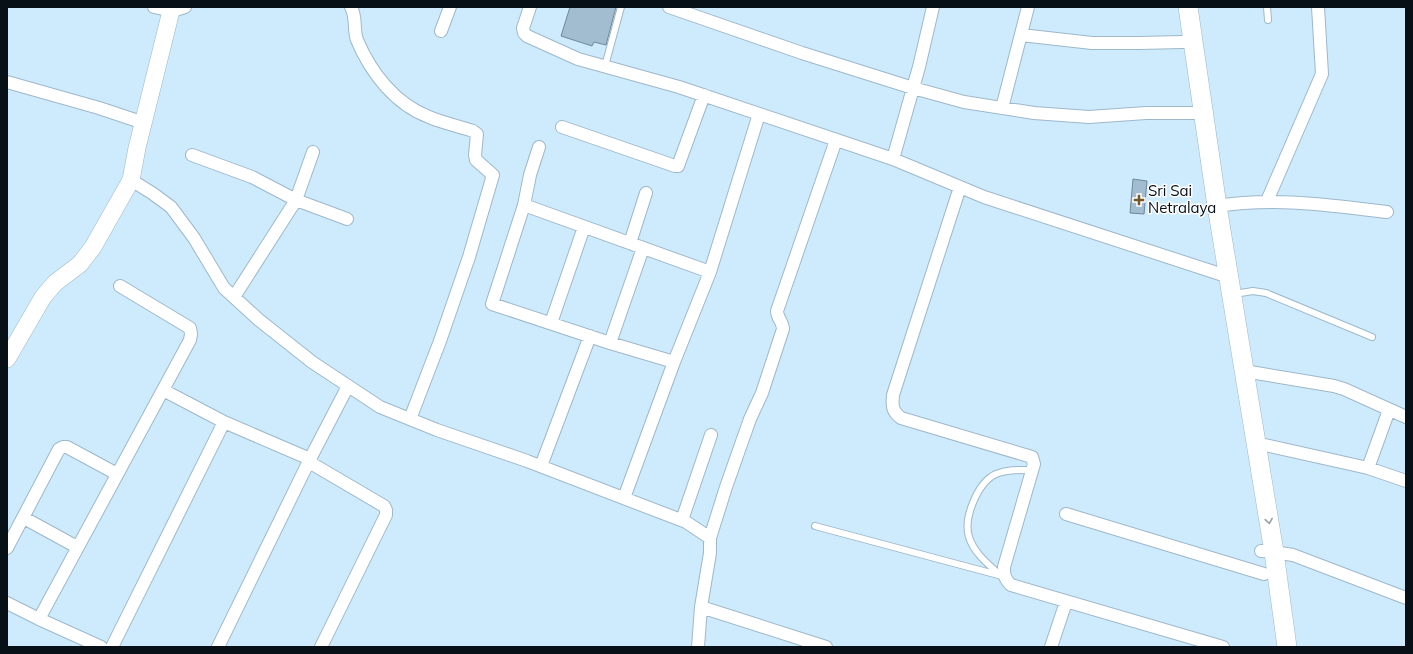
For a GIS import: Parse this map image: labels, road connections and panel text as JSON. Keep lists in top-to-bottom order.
{
  "places": {
    "health": ["Sri Sai Netralaya"]
  }
}
